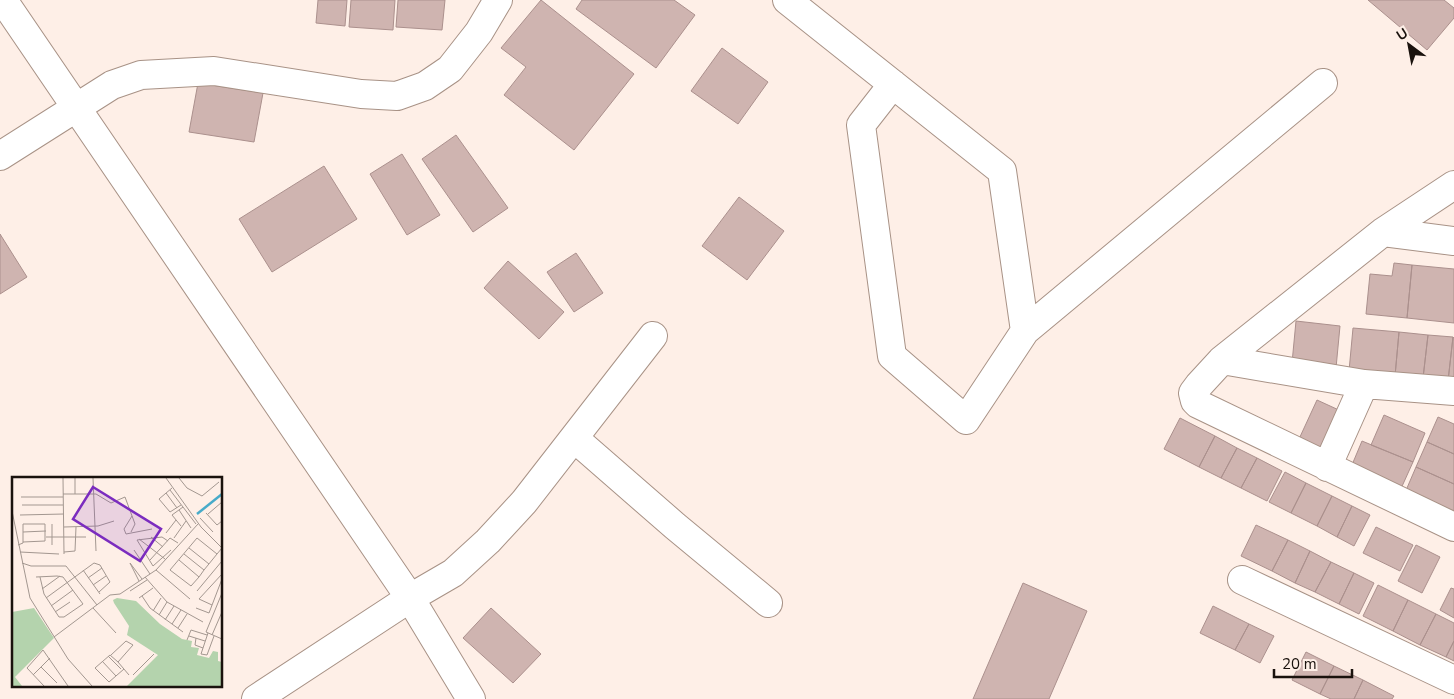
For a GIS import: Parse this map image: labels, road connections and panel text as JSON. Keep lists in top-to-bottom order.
{
  "scale_bar": "20 m",
  "north": "top left"
}
